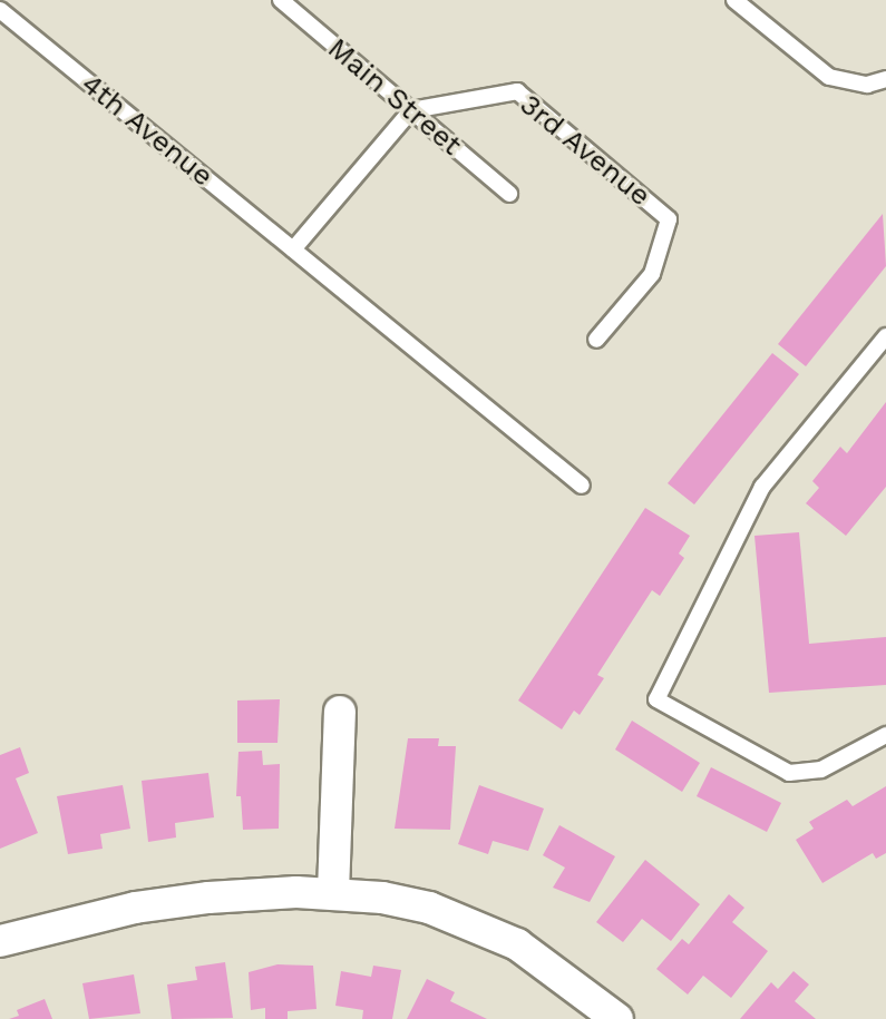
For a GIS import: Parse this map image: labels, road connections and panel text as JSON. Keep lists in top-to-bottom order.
{
  "streets": {
    "lane": ["Main Street", "4th Avenue", "3rd Avenue"]
  },
  "crossings": [
    ["Main Street", "3rd Avenue"]
  ]
}
